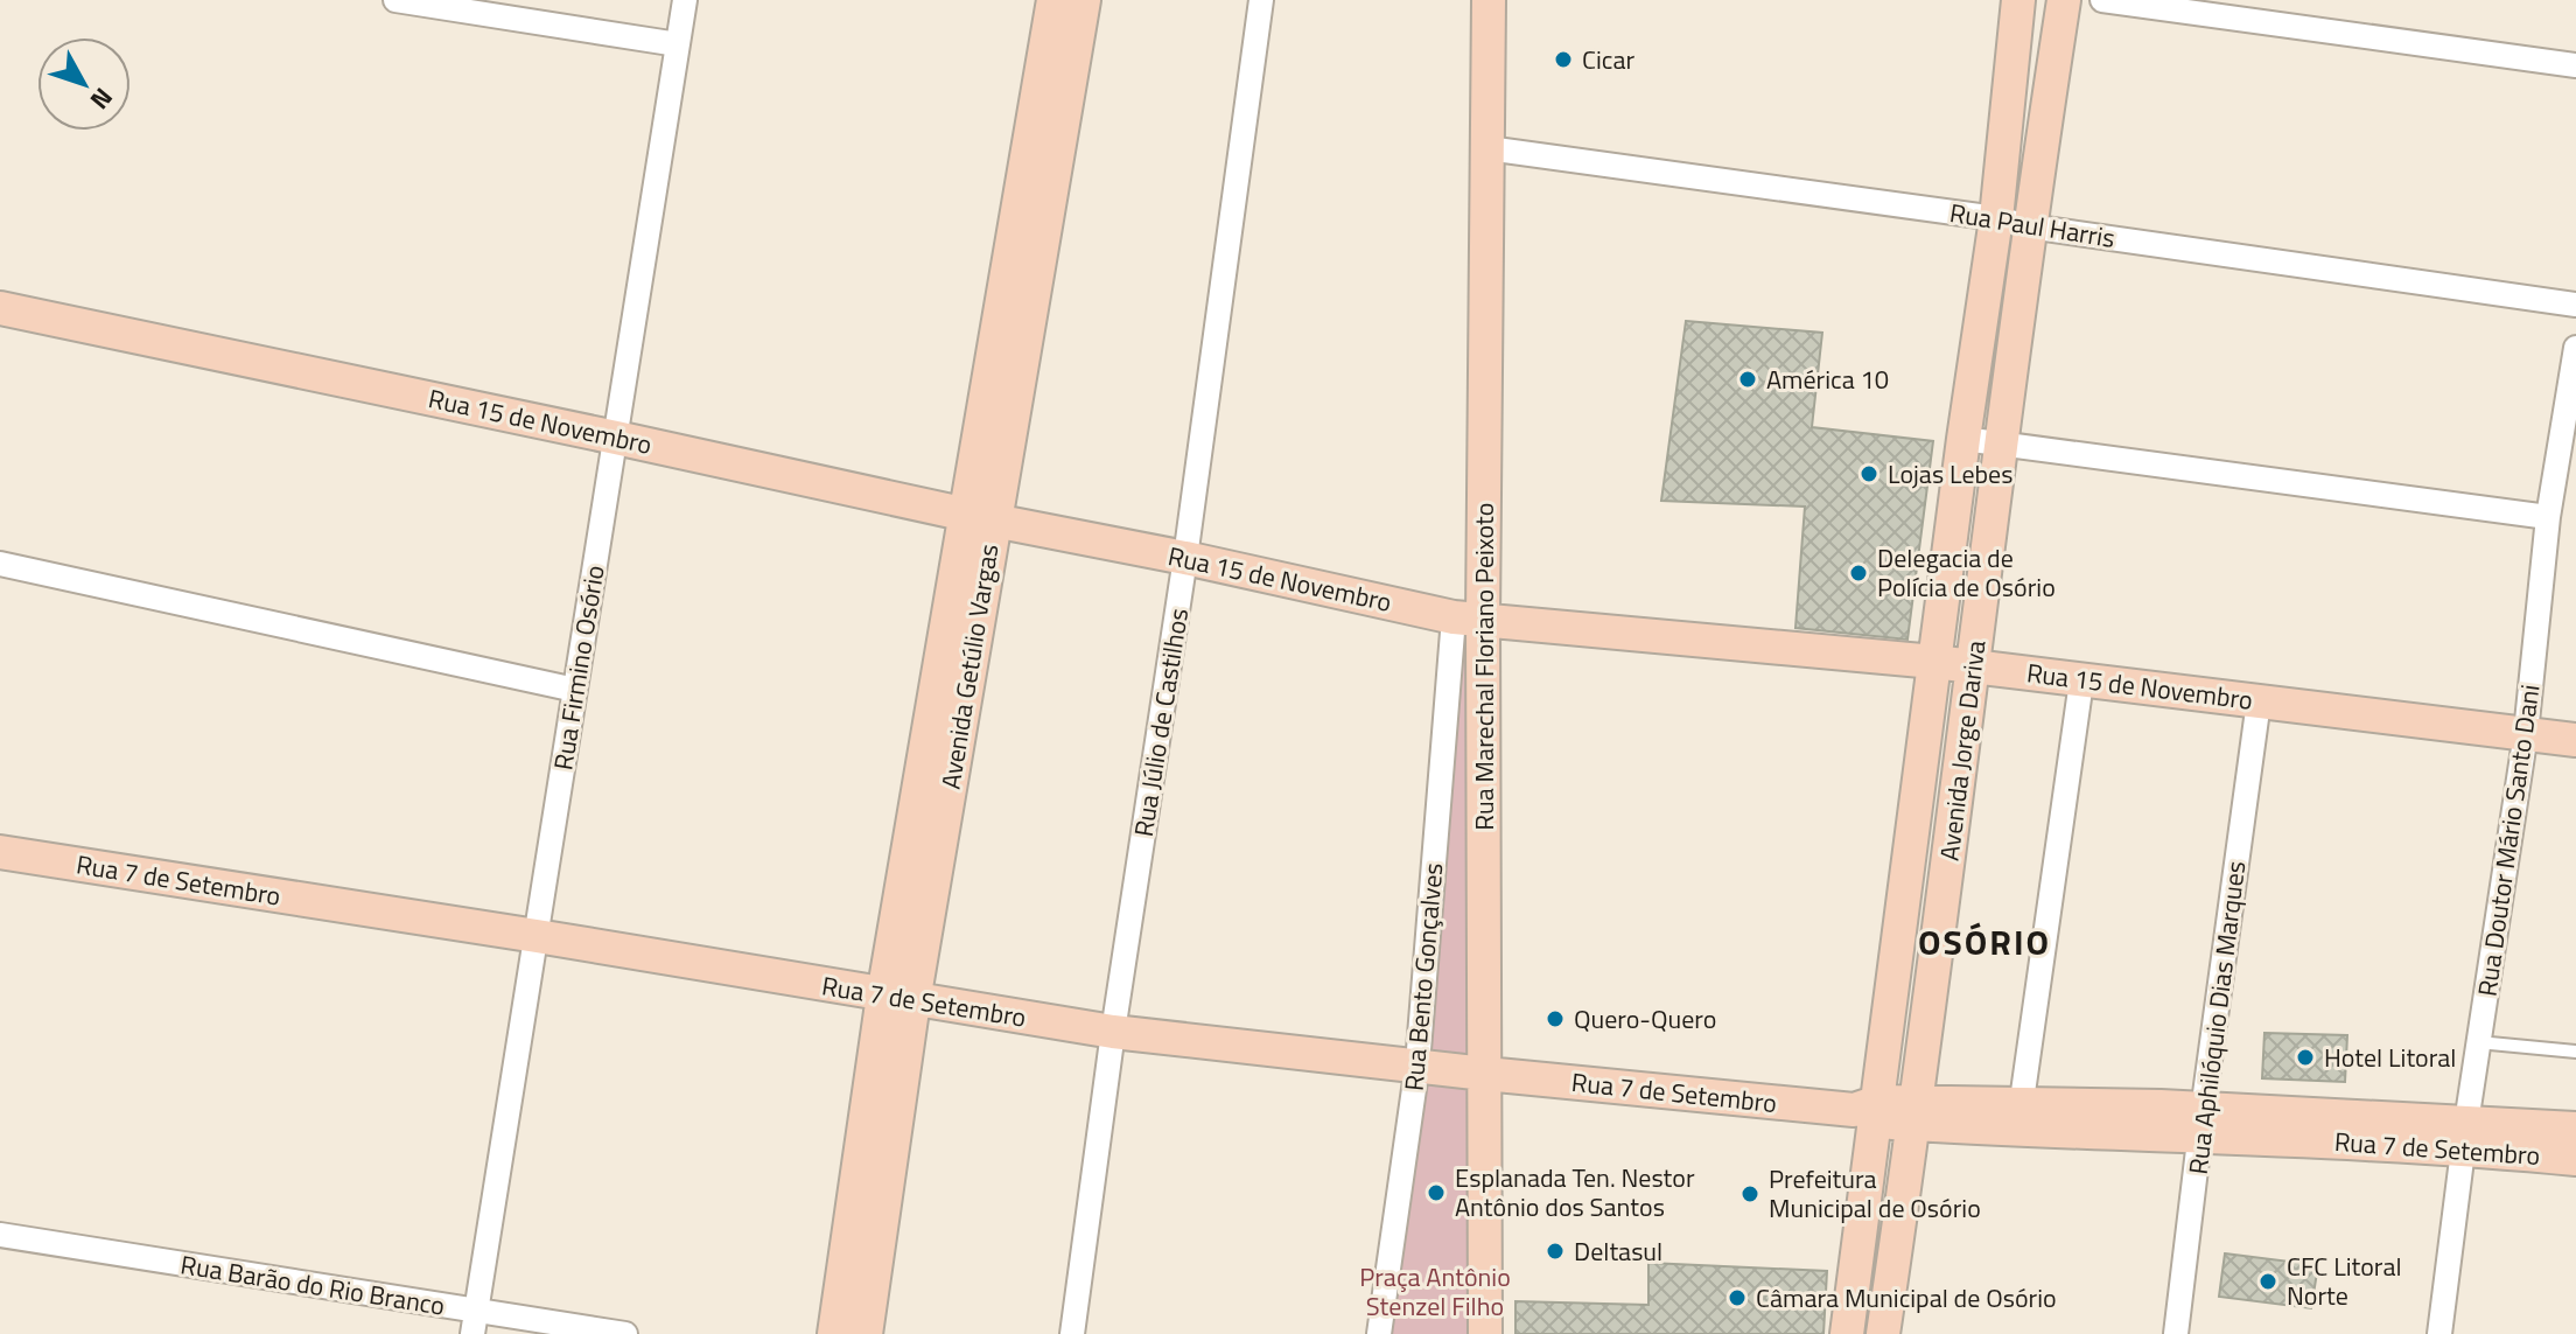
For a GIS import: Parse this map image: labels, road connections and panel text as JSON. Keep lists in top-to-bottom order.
{
  "streets": {
    "street": [
      "Rua Paul Harris",
      "Rua 15 de Novembro",
      "Avenida Getúlio Vargas",
      "Rua Marechal Floriano Peixoto",
      "Rua Firmino Osório",
      "Rua Júlio de Castilhos",
      "Avenida Jorge Dariva",
      "Rua Doutor Mário Santo Dani",
      "Rua 7 de Setembro",
      "Rua Bento Gonçalves",
      "Rua Aphilóquio Dias Marques",
      "Rua Barão do Rio Branco"
    ]
  },
  "crossings": [
    ["Rua Paul Harris", "Rua Marechal Floriano Peixoto"],
    ["Rua Paul Harris", "Avenida Jorge Dariva"],
    ["Rua 15 de Novembro", "Avenida Getúlio Vargas"],
    ["Rua 15 de Novembro", "Rua Marechal Floriano Peixoto"],
    ["Rua 15 de Novembro", "Rua Firmino Osório"],
    ["Rua 15 de Novembro", "Rua Júlio de Castilhos"],
    ["Rua 15 de Novembro", "Avenida Jorge Dariva"],
    ["Rua 15 de Novembro", "Rua Doutor Mário Santo Dani"],
    ["Rua 15 de Novembro", "Rua Bento Gonçalves"],
    ["Rua 15 de Novembro", "Rua Aphilóquio Dias Marques"],
    ["Avenida Getúlio Vargas", "Rua 7 de Setembro"],
    ["Rua Marechal Floriano Peixoto", "Rua 7 de Setembro"],
    ["Rua Marechal Floriano Peixoto", "Rua Bento Gonçalves"],
    ["Rua Firmino Osório", "Rua 7 de Setembro"],
    ["Rua Firmino Osório", "Rua Barão do Rio Branco"],
    ["Rua Júlio de Castilhos", "Rua 7 de Setembro"],
    ["Avenida Jorge Dariva", "Rua 7 de Setembro"],
    ["Rua Doutor Mário Santo Dani", "Rua 7 de Setembro"],
    ["Rua 7 de Setembro", "Rua Bento Gonçalves"],
    ["Rua 7 de Setembro", "Rua Aphilóquio Dias Marques"]
  ],
  "districts": ["OSÓRIO"],
  "parks": ["Praça Antônio Stenzel Filho"],
  "places": [
    "Cicar",
    "América 10",
    "Lojas Lebes",
    "Delegacia de Polícia de Osório",
    "Quero-Quero",
    "Hotel Litoral",
    "Esplanada Ten. Nestor Antônio dos Santos",
    "Prefeitura Municipal de Osório",
    "Deltasul",
    "CFC Litoral Norte",
    "Câmara Municipal de Osório"
  ],
  "north": "bottom right"
}
